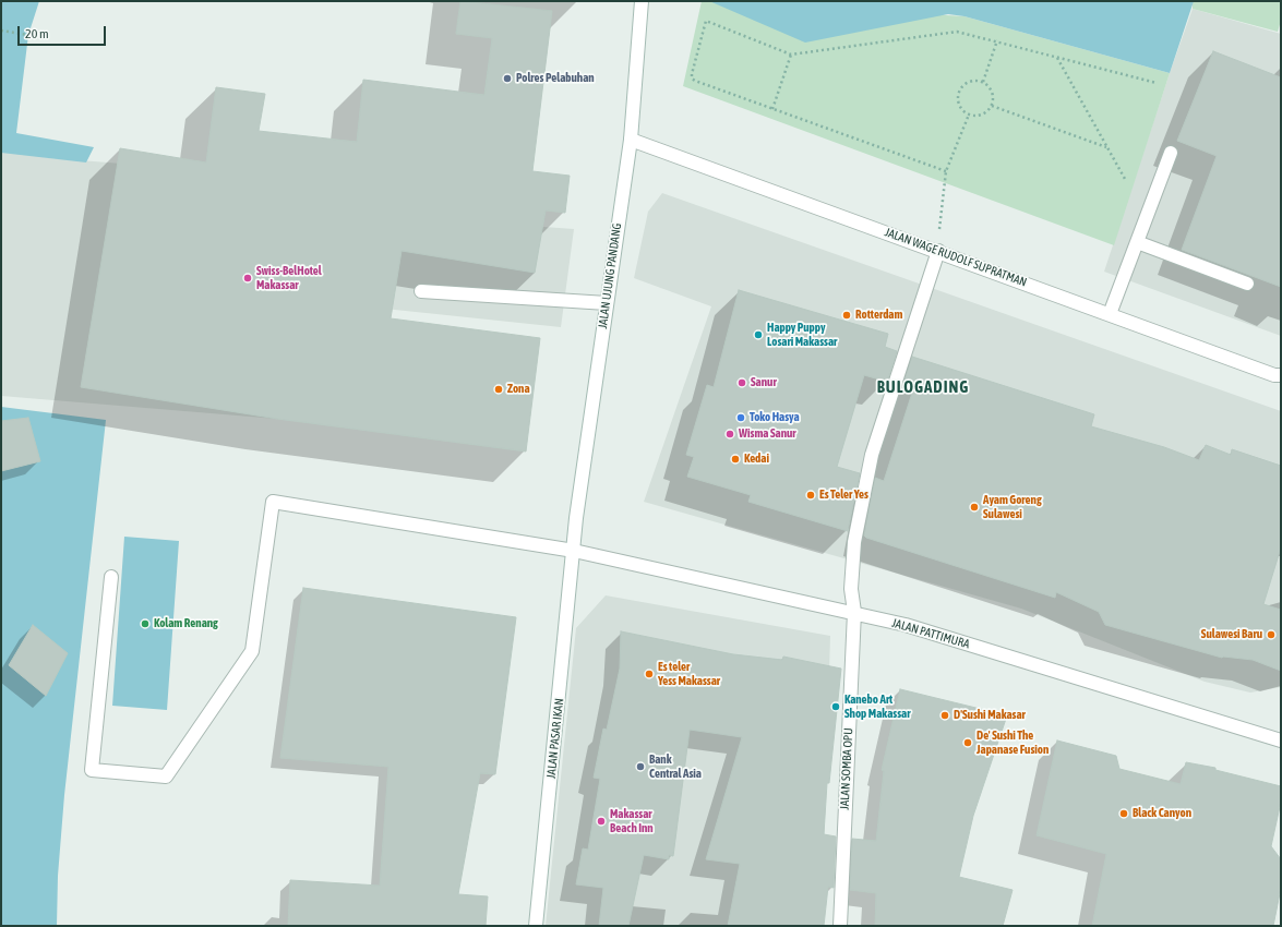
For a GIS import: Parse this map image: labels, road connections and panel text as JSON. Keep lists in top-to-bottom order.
{
  "streets": {
    "street": [
      "JALAN WAGE RUDOLF SUPRATMAN",
      "JALAN UJUNG PANDANG",
      "JALAN PATTIMURA",
      "JALAN PASAR IKAN",
      "JALAN SOMBA OPU"
    ]
  },
  "crossings": [
    ["JALAN WAGE RUDOLF SUPRATMAN", "JALAN UJUNG PANDANG"],
    ["JALAN WAGE RUDOLF SUPRATMAN", "JALAN SOMBA OPU"],
    ["JALAN UJUNG PANDANG", "JALAN PATTIMURA"],
    ["JALAN UJUNG PANDANG", "JALAN PASAR IKAN"],
    ["JALAN PATTIMURA", "JALAN PASAR IKAN"],
    ["JALAN PATTIMURA", "JALAN SOMBA OPU"]
  ],
  "districts": ["BULOGADING"],
  "places": [
    "Polres Pelabuhan",
    "Swiss-BelHotel Makassar",
    "Rotterdam",
    "Happy Puppy Losari Makassar",
    "Sanur",
    "Zona",
    "Toko Hasya",
    "Wisma Sanur",
    "Kedai",
    "Es Teler Yes",
    "Ayam Goreng Sulawesi",
    "Kolam Renang",
    "Sulawesi Baru",
    "Es teler Yess Makassar",
    "Kanebo Art Shop Makassar",
    "D'Sushi Makasar",
    "De' Sushi The Japanase Fusion",
    "Bank Central Asia",
    "Black Canyon",
    "Makassar Beach Inn"
  ],
  "scale_bar": "20 m"
}
